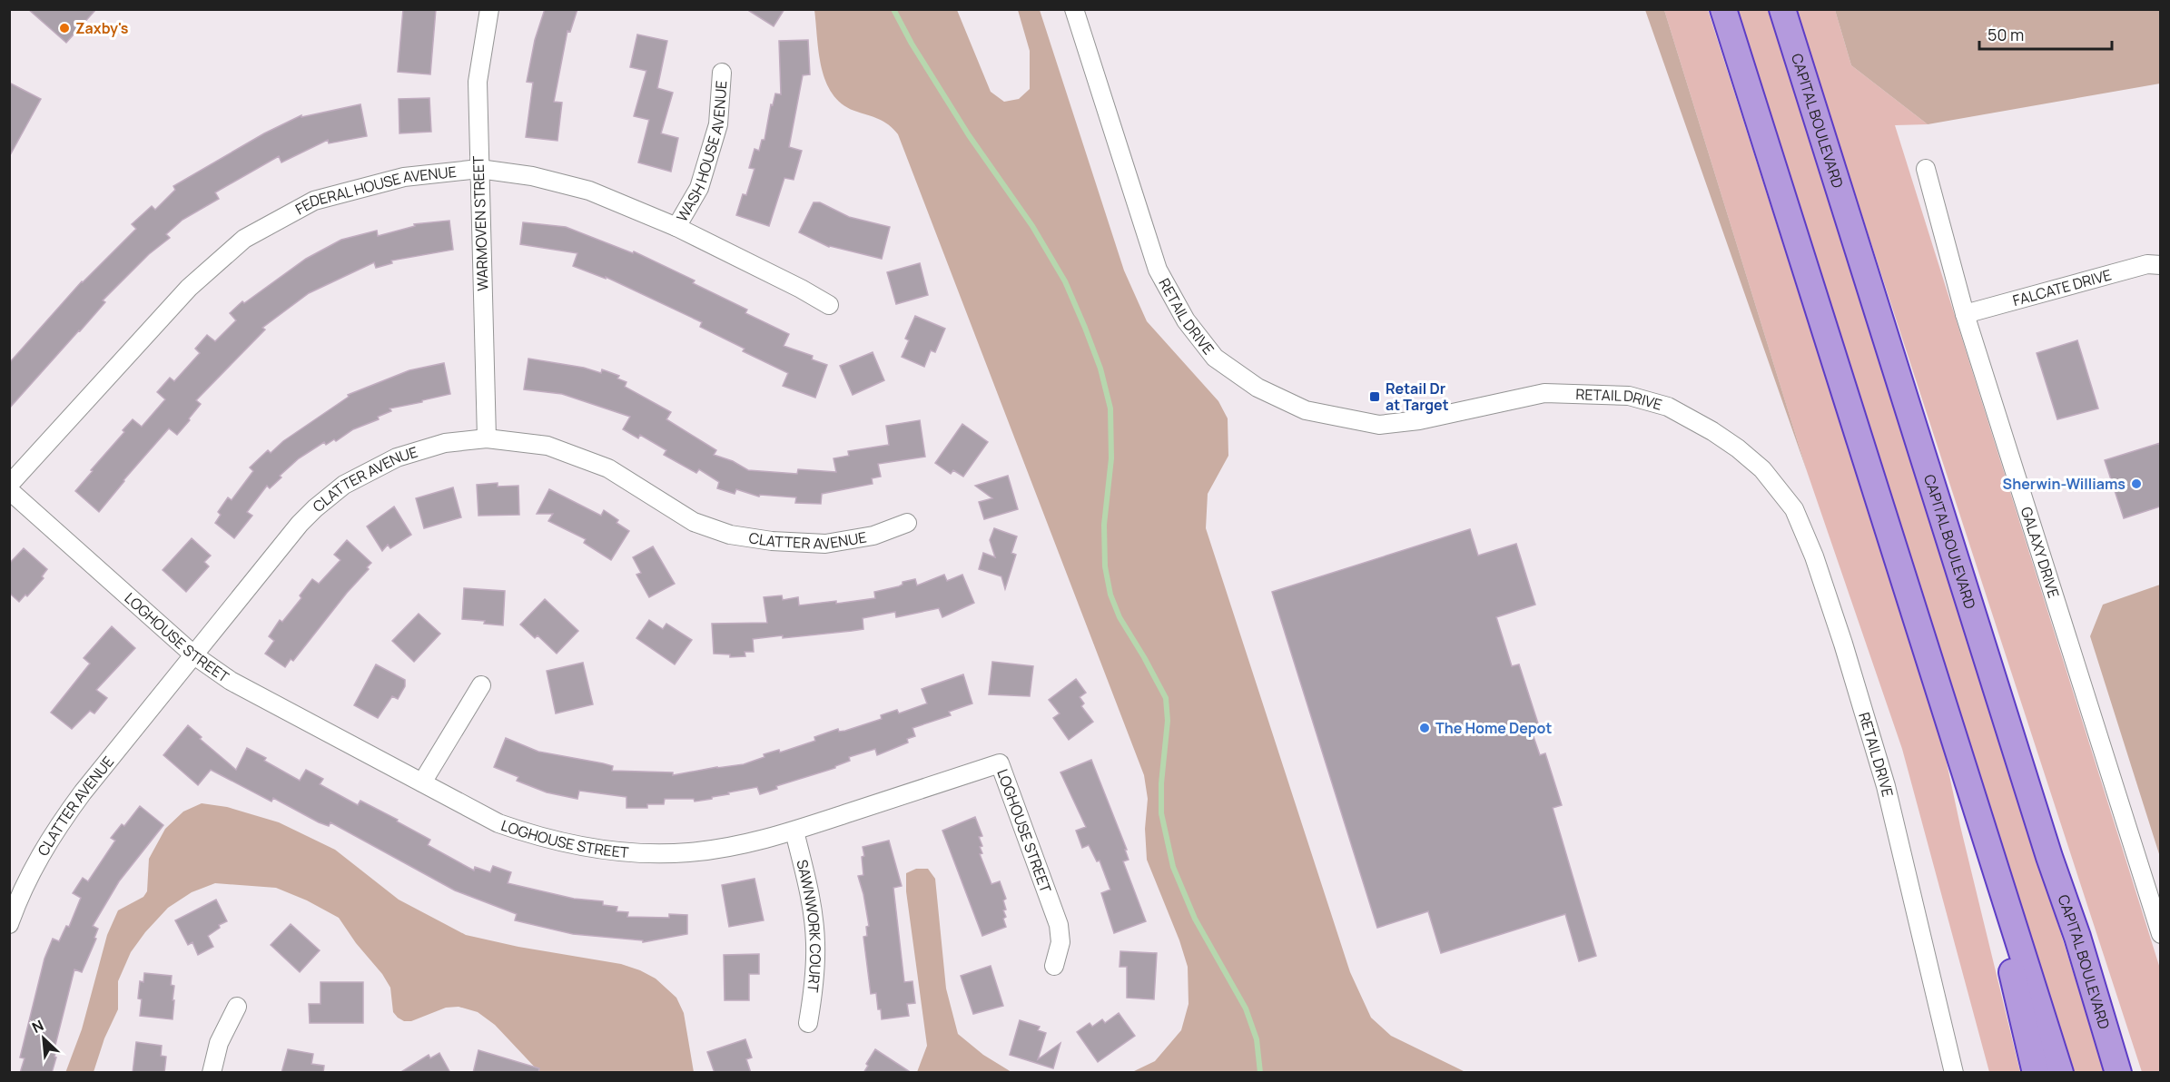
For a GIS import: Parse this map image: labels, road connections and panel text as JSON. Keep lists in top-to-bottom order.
{
  "streets": {
    "highway": ["CAPITAL BOULEVARD"],
    "street": [
      "WASH HOUSE AVENUE",
      "FEDERAL HOUSE AVENUE",
      "WARMOVEN STREET",
      "FALCATE DRIVE",
      "RETAIL DRIVE",
      "CLATTER AVENUE",
      "GALAXY DRIVE",
      "LOGHOUSE STREET",
      "SAWNWORK COURT"
    ]
  },
  "crossings": [
    ["WASH HOUSE AVENUE", "FEDERAL HOUSE AVENUE"],
    ["FEDERAL HOUSE AVENUE", "WARMOVEN STREET"],
    ["WARMOVEN STREET", "CLATTER AVENUE"],
    ["FALCATE DRIVE", "GALAXY DRIVE"],
    ["CLATTER AVENUE", "LOGHOUSE STREET"],
    ["LOGHOUSE STREET", "SAWNWORK COURT"]
  ],
  "places": {
    "other": ["Zaxby's", "Sherwin-Williams", "The Home Depot"],
    "transit": ["Retail Dr at Target"]
  },
  "scale_bar": "50 m",
  "north": "top left"
}
